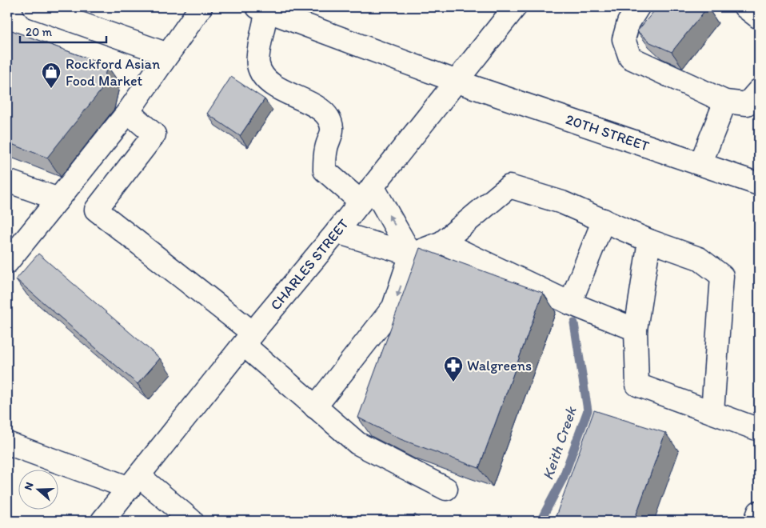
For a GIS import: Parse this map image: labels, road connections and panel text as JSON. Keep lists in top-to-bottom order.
{
  "streets": {
    "street": ["20TH STREET", "CHARLES STREET"]
  },
  "crossings": [
    ["20TH STREET", "CHARLES STREET"]
  ],
  "water": ["Keith Creek"],
  "places": {
    "shop": ["Rockford Asian Food Market"],
    "pharmacy": ["Walgreens"]
  },
  "scale_bar": "20 m",
  "north": "left"
}
